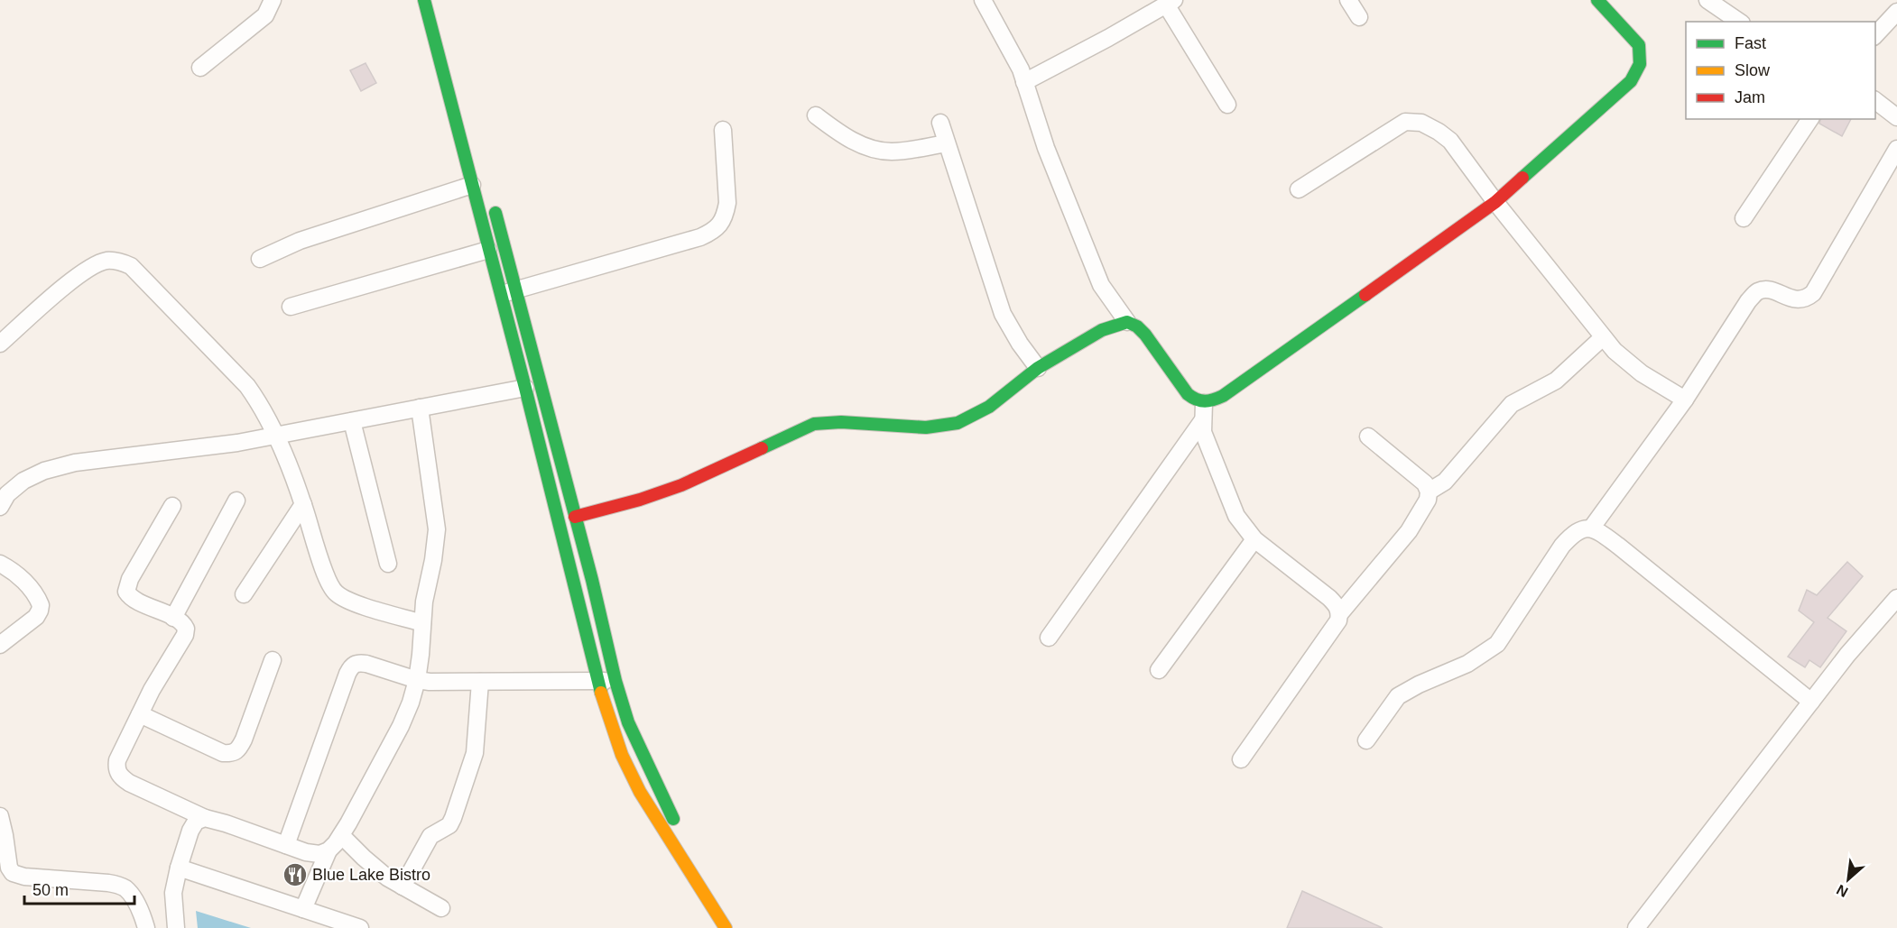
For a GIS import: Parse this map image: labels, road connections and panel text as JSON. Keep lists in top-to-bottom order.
{
  "places": {
    "restaurant": ["Blue Lake Bistro"]
  },
  "legend": ["Fast", "Slow", "Jam"],
  "scale_bar": "50 m",
  "north": "bottom left"
}
